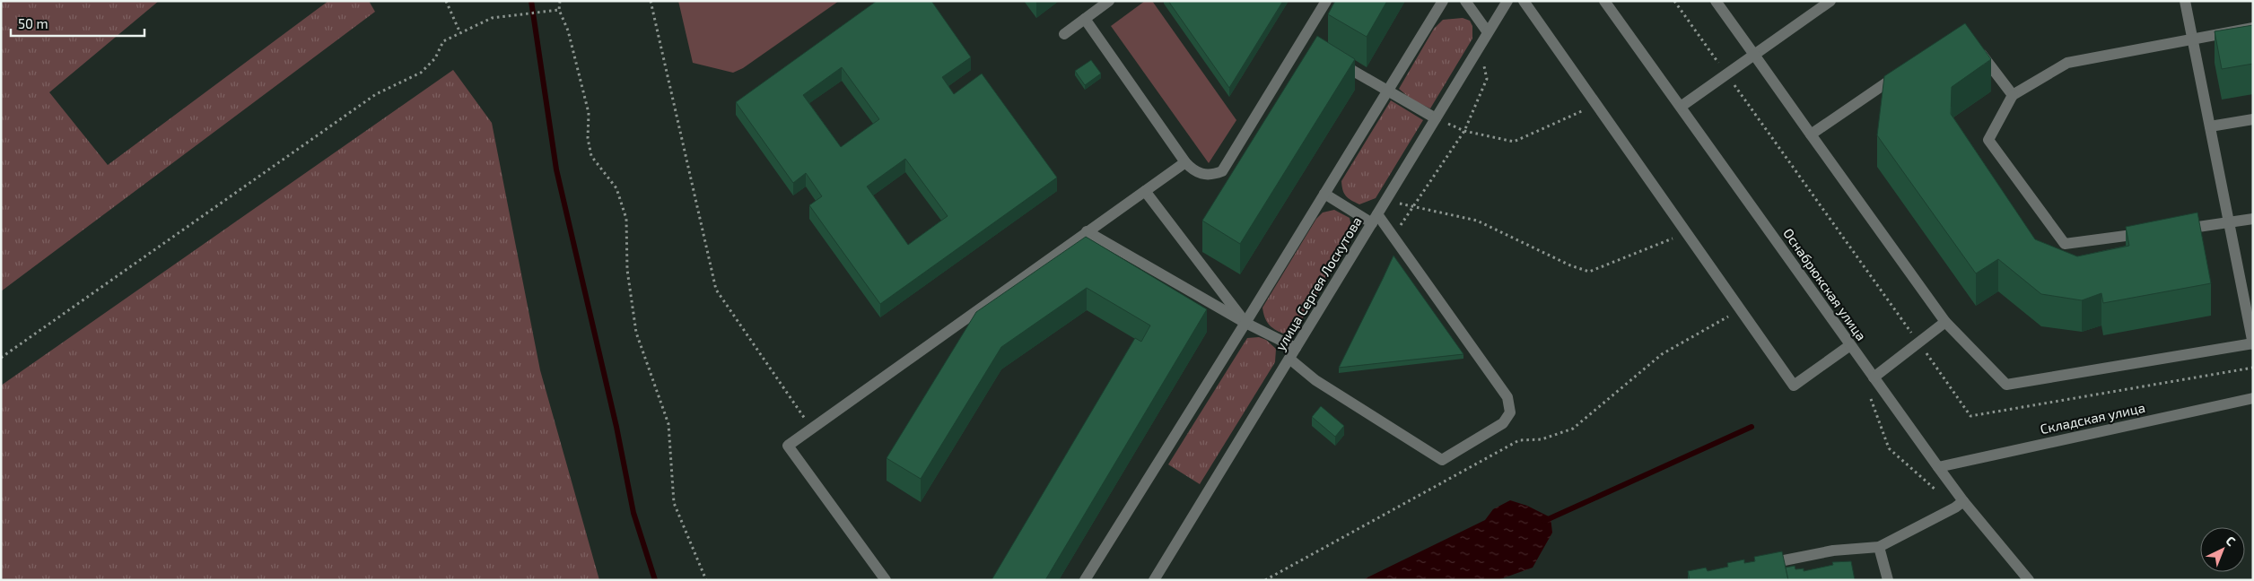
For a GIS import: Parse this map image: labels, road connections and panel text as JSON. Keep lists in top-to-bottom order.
{
  "streets": {
    "street": ["улица Сергея Лоскутова", "Оснабрюкская улица", "Складская улица"]
  },
  "crossings": [
    ["Оснабрюкская улица", "Складская улица"]
  ],
  "scale_bar": "50 m",
  "north": "top right"
}
